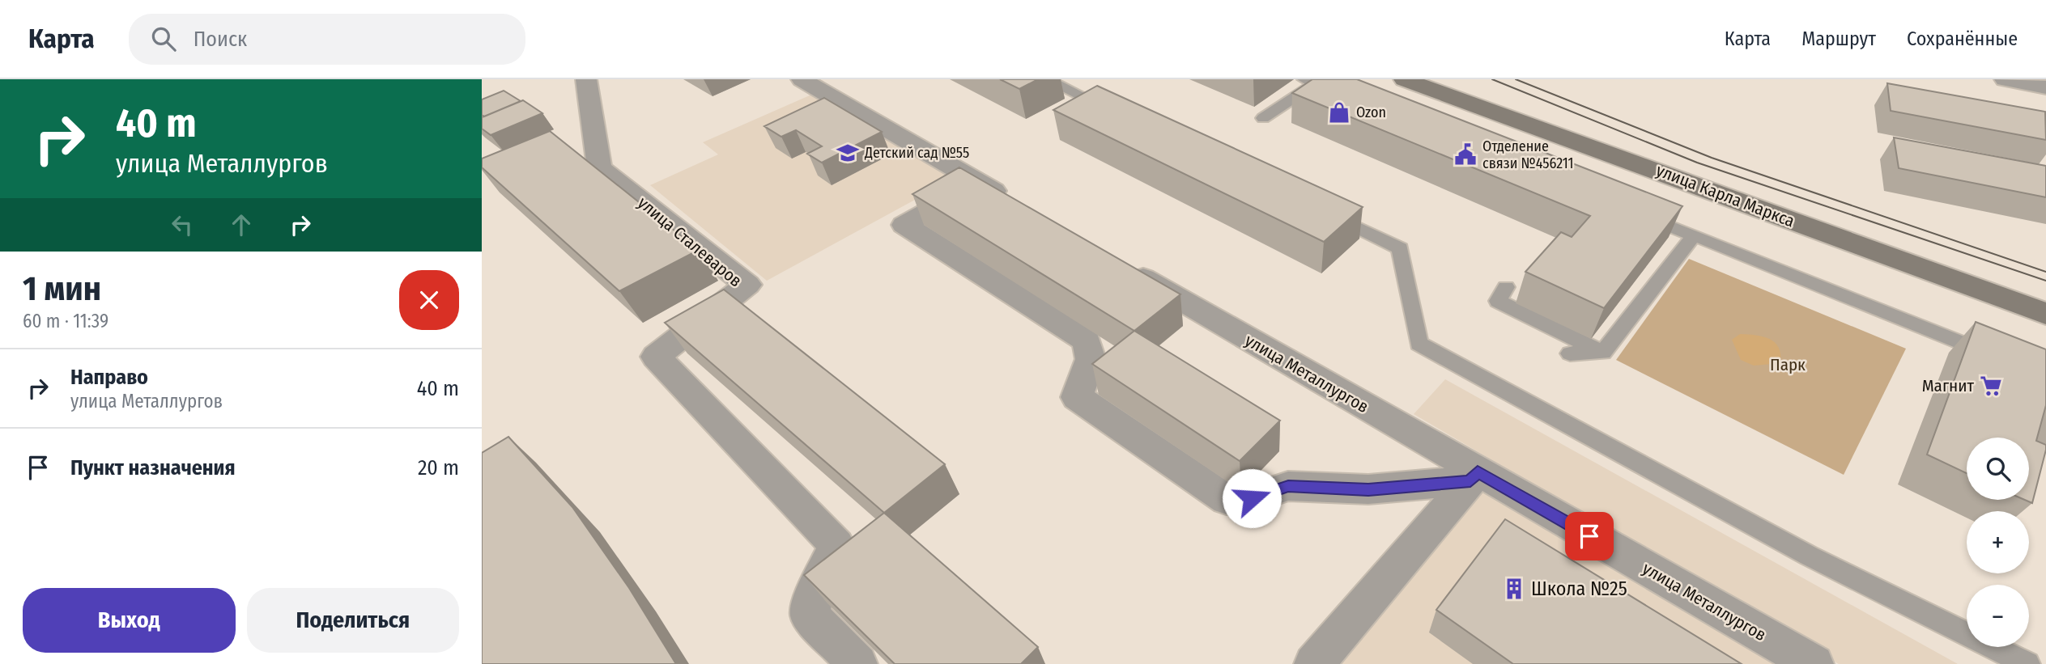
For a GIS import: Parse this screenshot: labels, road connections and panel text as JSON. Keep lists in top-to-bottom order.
{
  "streets": {
    "main road": ["улица Карла Маркса"],
    "street": ["улица Сталеваров", "улица Металлургов"]
  },
  "parks": ["Парк"],
  "places": {
    "shop": ["Ozon"],
    "school or university": ["Детский сад №55"],
    "public building": ["Отделение связи №456211"],
    "supermarket": ["Магнит"],
    "building": ["Школа №25"]
  },
  "page": {
    "header": "Карта",
    "search": "Поиск",
    "nav": ["Карта", "Маршрут", "Сохранённые"],
    "turn": ["40 m", "улица Металлургов"],
    "heading": ["1 мин", "60 m · 11:39"],
    "list": [
      {
        "name": "Направо",
        "note": "улица Металлургов",
        "value": "40 m"
      },
      {
        "name": "Пункт назначения",
        "value": "20 m"
      }
    ],
    "map_buttons": ["+", "−"],
    "buttons": ["Выход", "Поделиться"]
  }
}
